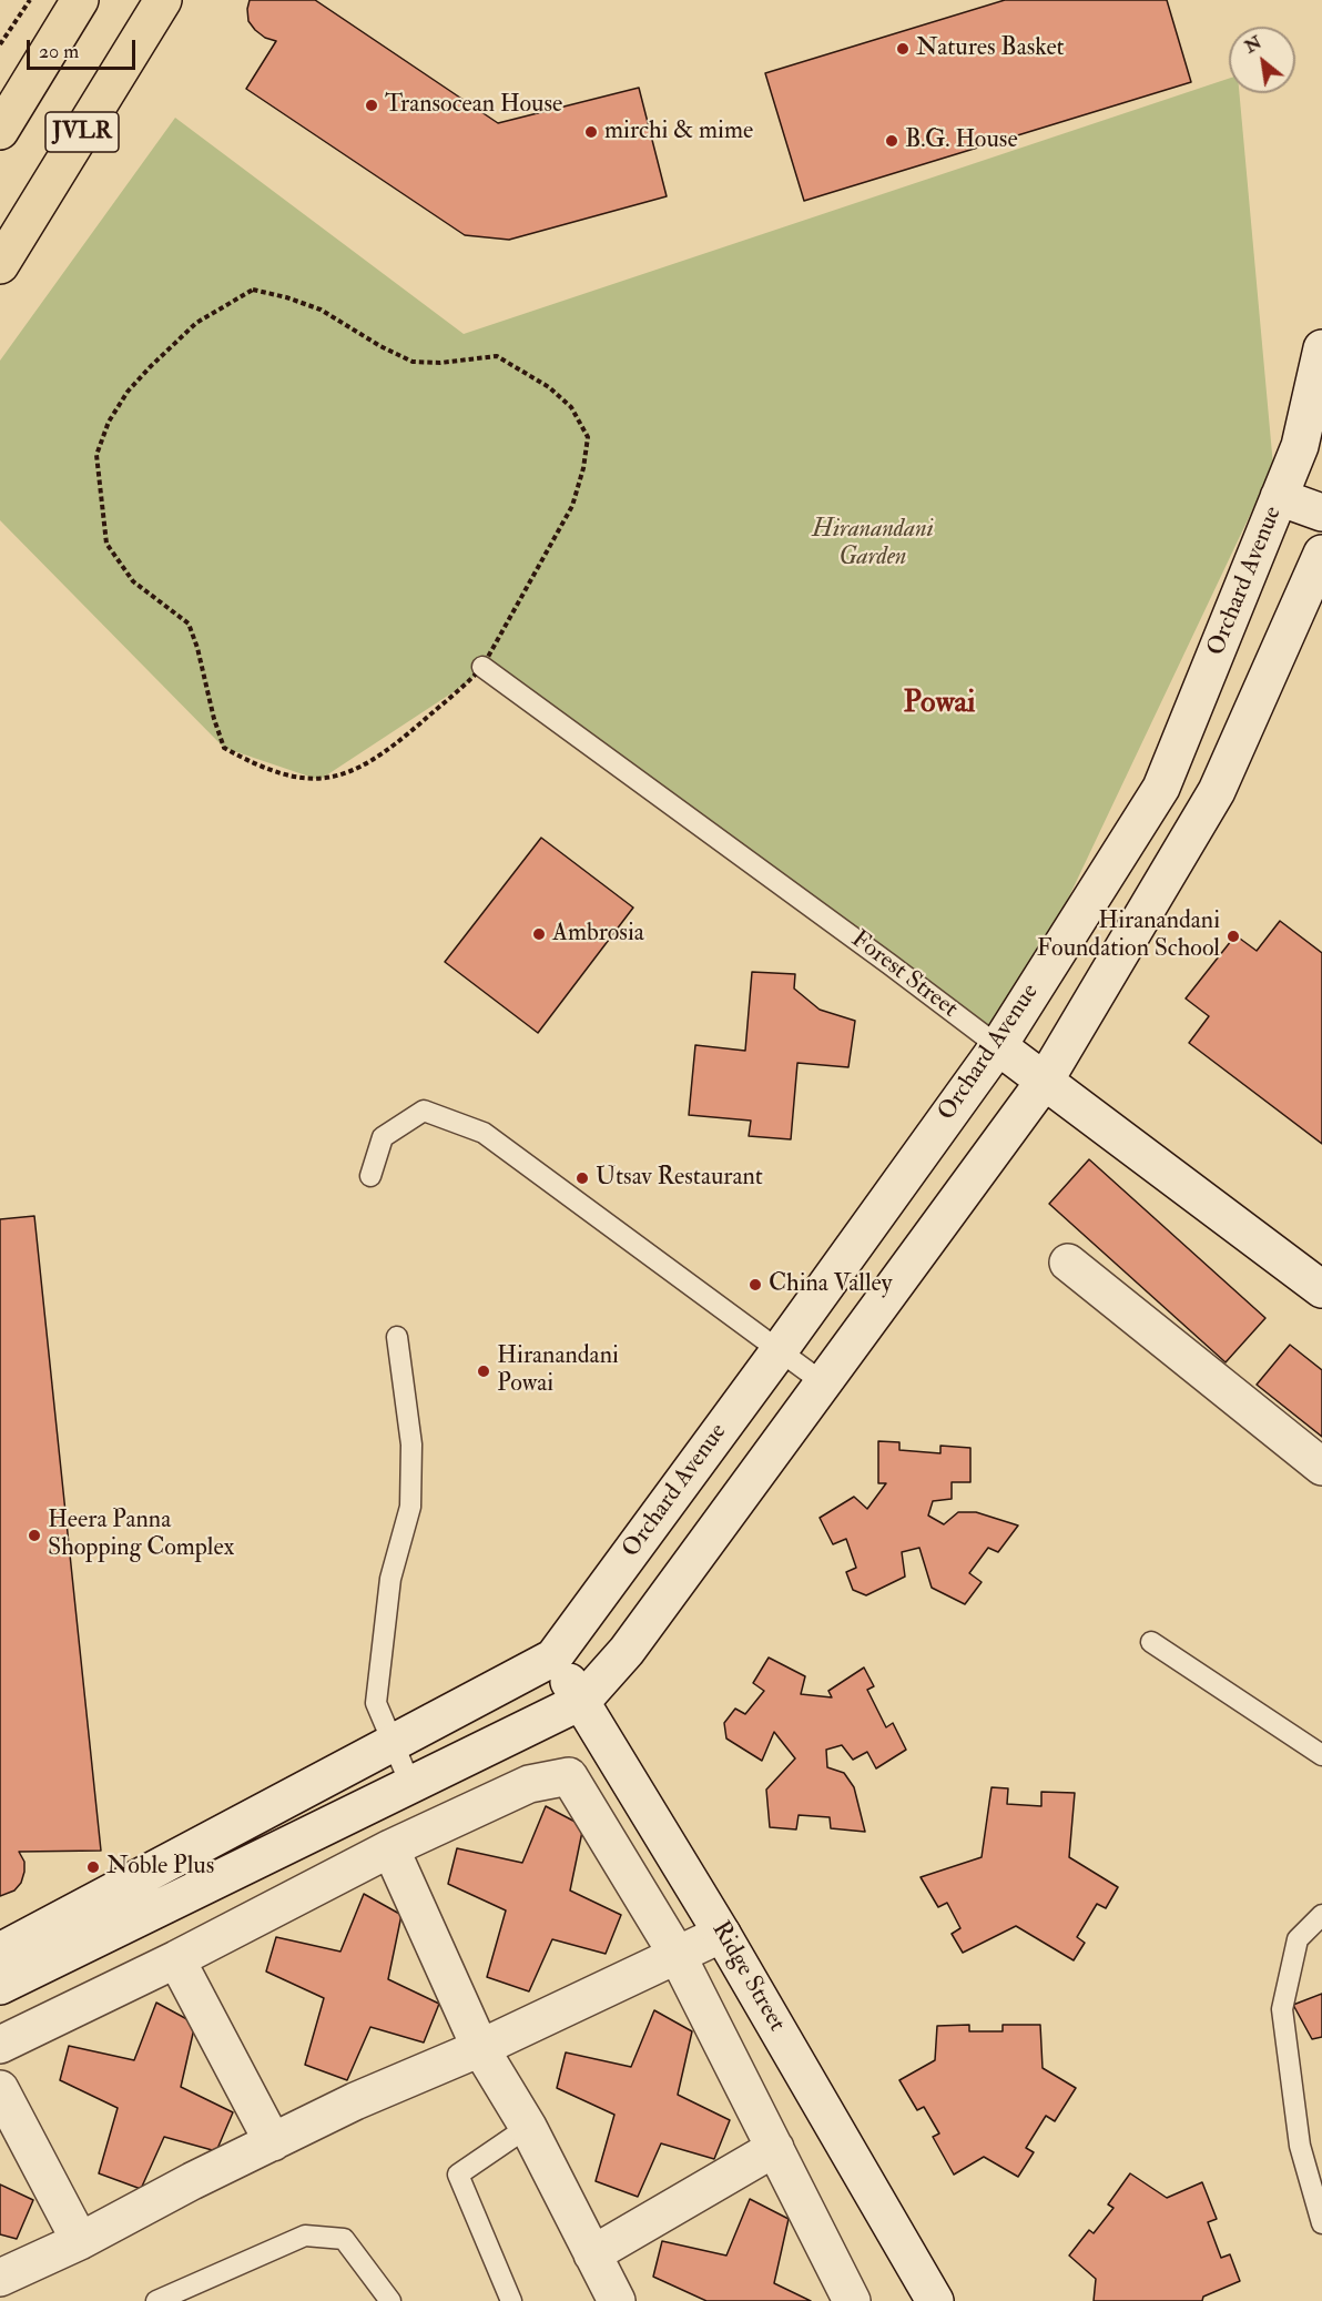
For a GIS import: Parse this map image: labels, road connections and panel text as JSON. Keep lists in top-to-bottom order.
{
  "streets": {
    "main road": ["JVLR"],
    "street": ["Orchard Avenue", "Forest Street", "Ridge Street"]
  },
  "crossings": [
    ["Orchard Avenue", "Forest Street"],
    ["Orchard Avenue", "Ridge Street"]
  ],
  "districts": ["Powai"],
  "parks": ["Hiranandani Garden"],
  "places": [
    "Natures Basket",
    "Transocean House",
    "mirchi & mime",
    "B.G. House",
    "Ambrosia",
    "Hiranandani Foundation School",
    "Utsav Restaurant",
    "China Valley",
    "Hiranandani Powai",
    "Heera Panna Shopping Complex",
    "Noble Plus"
  ],
  "scale_bar": "20 m",
  "north": "top left"
}
